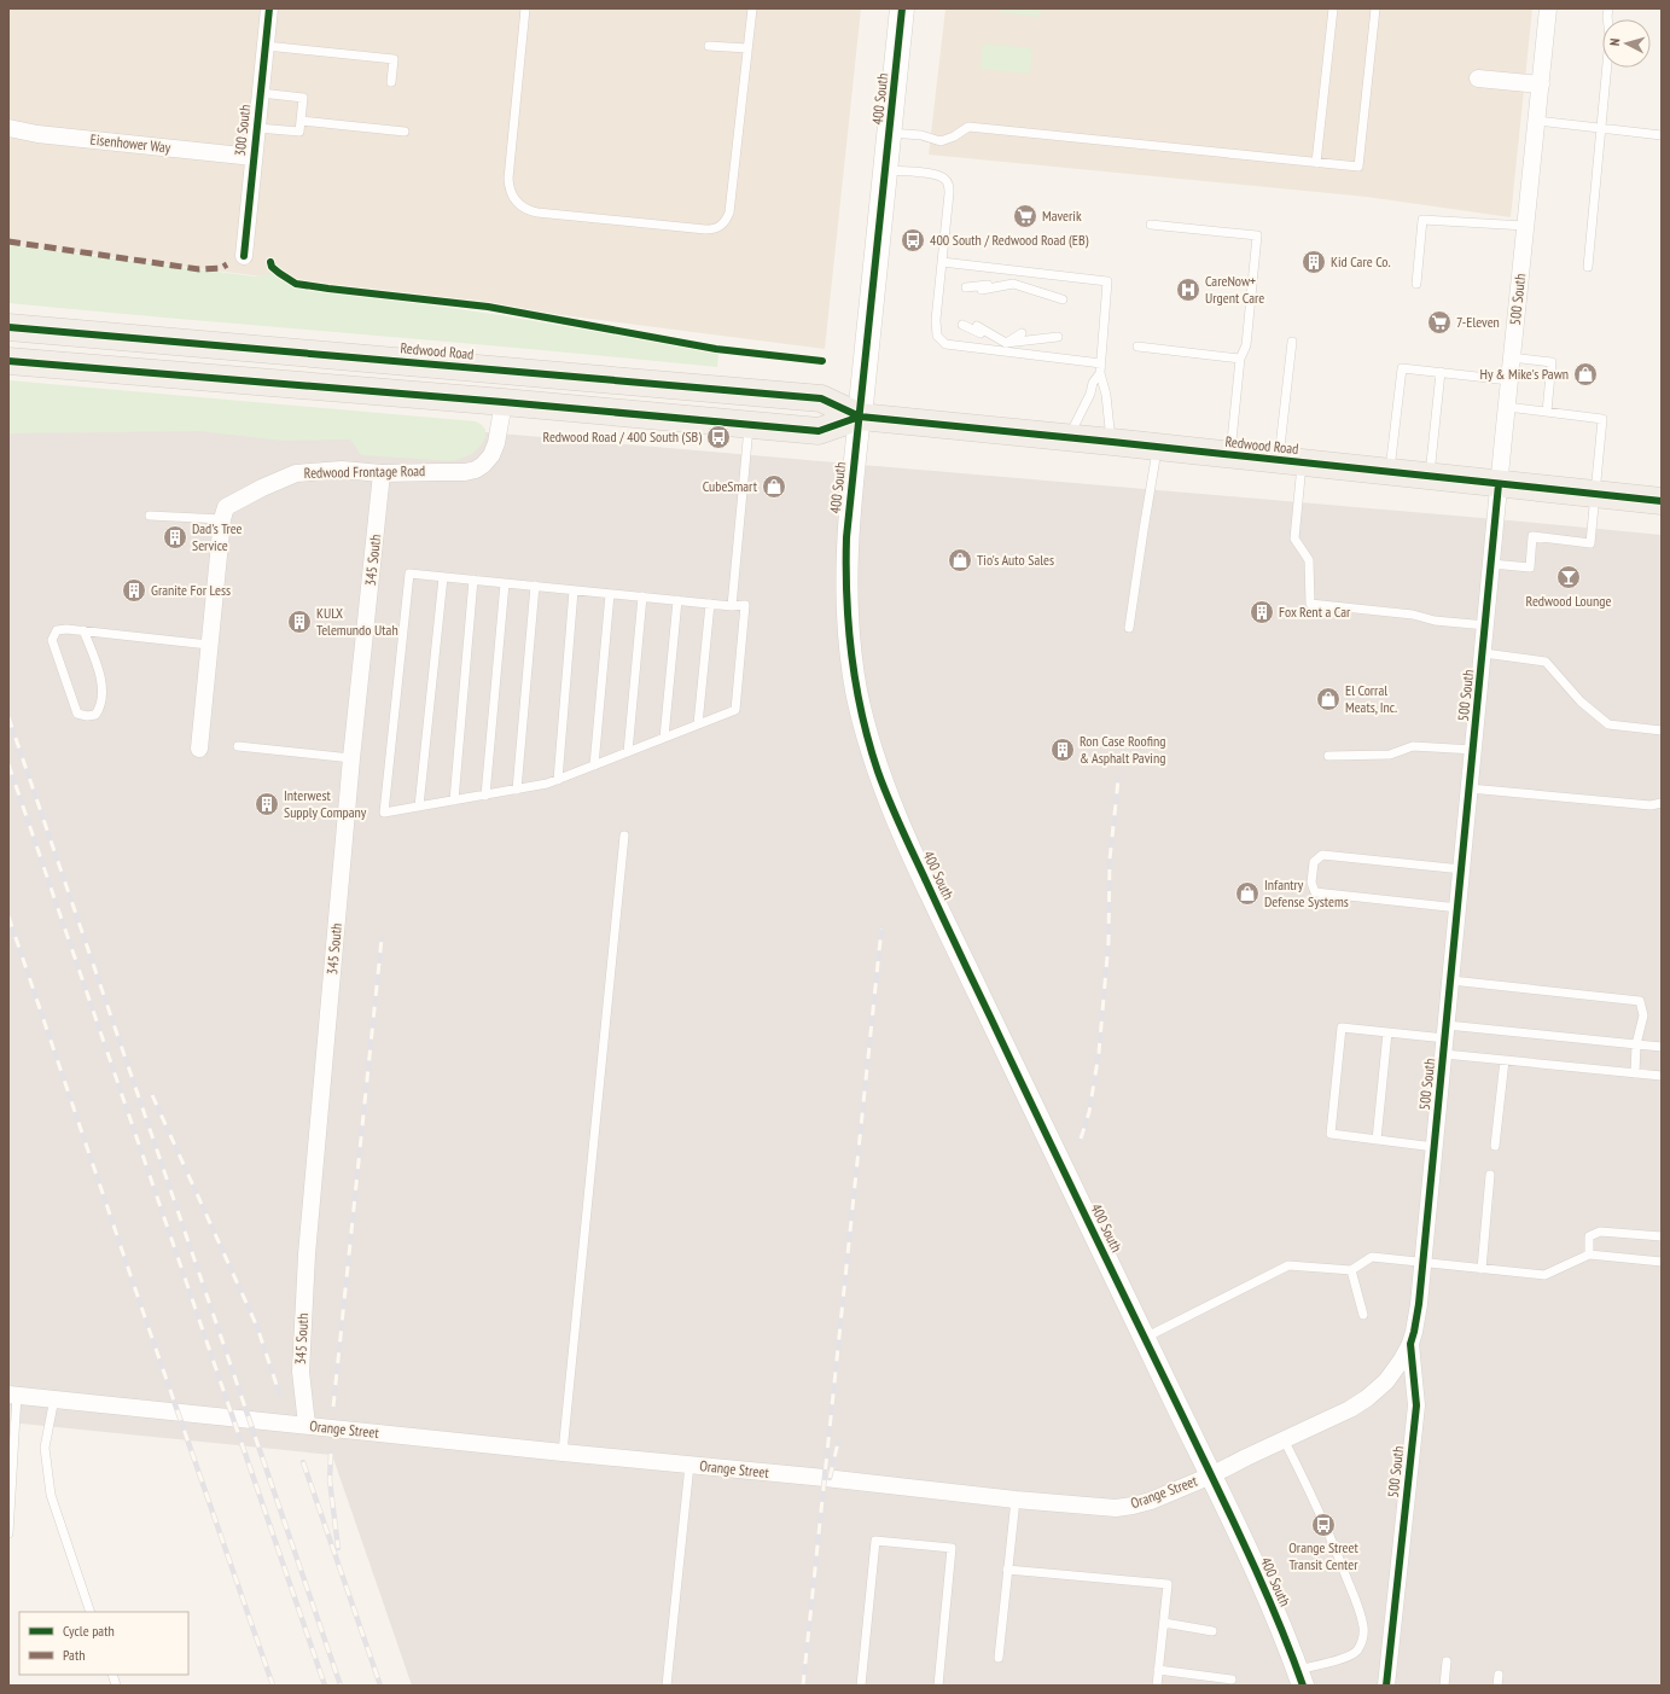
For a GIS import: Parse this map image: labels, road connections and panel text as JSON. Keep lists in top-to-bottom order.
{
  "streets": {
    "main road": ["400 South", "Redwood Road"],
    "street": [
      "300 South",
      "Eisenhower Way",
      "500 South",
      "Redwood Frontage Road",
      "345 South",
      "Orange Street"
    ]
  },
  "crossings": [
    ["400 South", "Redwood Road"],
    ["400 South", "Orange Street"],
    ["300 South", "Eisenhower Way"],
    ["500 South", "Redwood Road"],
    ["500 South", "Orange Street"],
    ["Redwood Road", "Redwood Frontage Road"],
    ["Redwood Frontage Road", "345 South"],
    ["345 South", "Orange Street"]
  ],
  "places": {
    "supermarket": ["Maverik", "7-Eleven"],
    "bus stop": ["400 South / Redwood Road (EB)", "Redwood Road / 400 South (SB)", "Orange Street Transit Center"],
    "building": [
      "Kid Care Co.",
      "Dad's Tree Service",
      "Granite For Less",
      "Fox Rent a Car",
      "KULX Telemundo Utah",
      "Ron Case Roofing & Asphalt Paving",
      "Interwest Supply Company"
    ],
    "hospital": ["CareNow+ Urgent Care"],
    "shop": [
      "Hy & Mike's Pawn",
      "CubeSmart",
      "Tio's Auto Sales",
      "El Corral Meats, Inc.",
      "Infantry Defense Systems"
    ],
    "bar": ["Redwood Lounge"]
  },
  "legend": ["Cycle path", "Path"],
  "north": "left"
}
